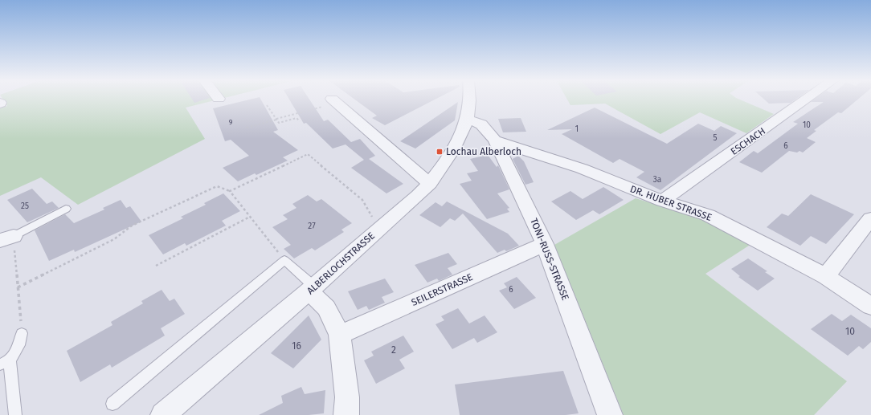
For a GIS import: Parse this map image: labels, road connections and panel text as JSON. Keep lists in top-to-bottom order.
{
  "streets": {
    "street": [
      "ESCHACH",
      "DR. HUBER STRASSE",
      "TONI-RUSS-STRASSE",
      "ALBERLOCHSTRASSE",
      "SEILERSTRASSE"
    ]
  },
  "crossings": [
    ["ESCHACH", "DR. HUBER STRASSE"],
    ["DR. HUBER STRASSE", "TONI-RUSS-STRASSE"],
    ["TONI-RUSS-STRASSE", "ALBERLOCHSTRASSE"],
    ["TONI-RUSS-STRASSE", "SEILERSTRASSE"]
  ],
  "places": {
    "transit": ["Lochau Alberloch"]
  },
  "house_numbers": [
    "9",
    "10",
    "1",
    "5",
    "6",
    "3a",
    "25",
    "27",
    "6",
    "10",
    "16",
    "2"
  ]
}
